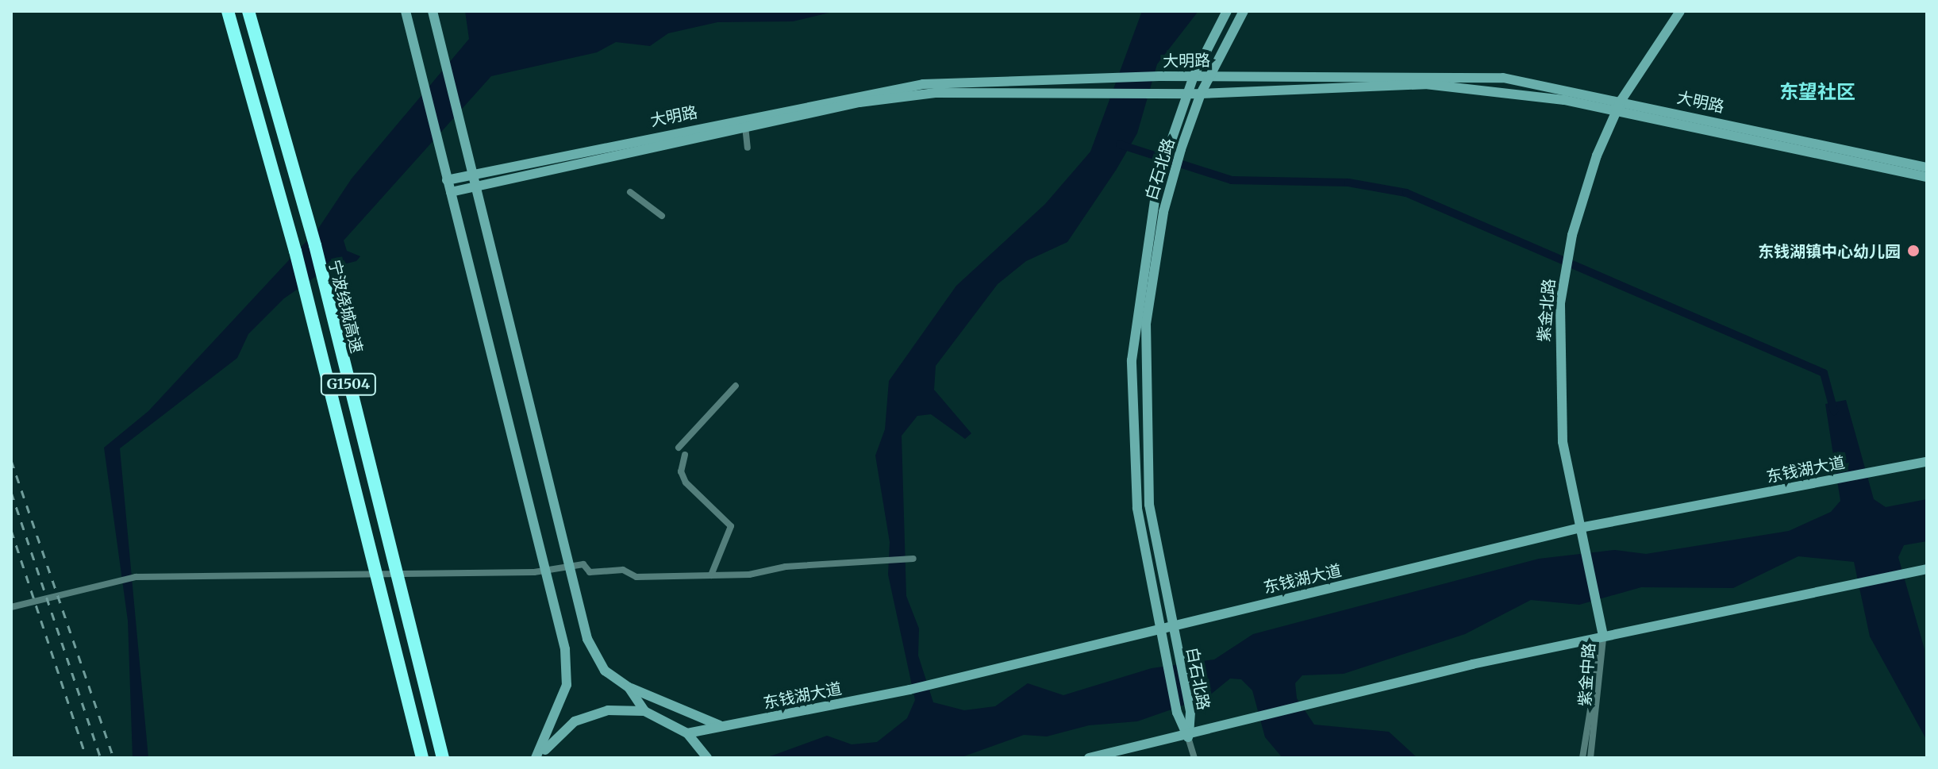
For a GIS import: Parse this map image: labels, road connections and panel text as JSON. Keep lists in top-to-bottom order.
{
  "streets": {
    "highway": ["宁波绕城高速", "G1504"],
    "main road": [
      "大明路",
      "白石北路",
      "紫金北路",
      "东钱湖大道"
    ],
    "street": ["紫金中路"]
  },
  "crossings": [
    ["大明路", "白石北路"],
    ["大明路", "紫金北路"],
    ["白石北路", "东钱湖大道"],
    ["紫金北路", "东钱湖大道"],
    ["紫金北路", "紫金中路"]
  ],
  "districts": ["东望社区"],
  "places": ["东钱湖镇中心幼儿园"]
}
